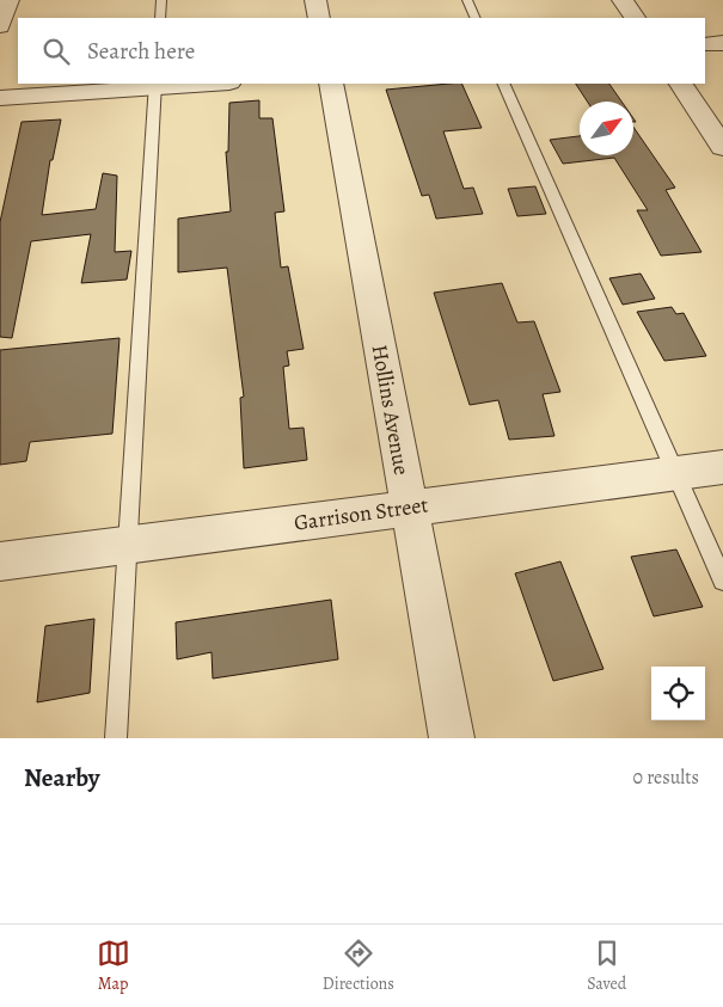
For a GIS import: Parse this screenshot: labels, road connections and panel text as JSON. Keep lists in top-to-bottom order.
{
  "streets": {
    "street": ["Hollins Avenue", "Garrison Street"]
  },
  "crossings": [
    ["Hollins Avenue", "Garrison Street"]
  ],
  "north": "top right",
  "page": {
    "search": "Search here",
    "heading": ["Nearby", "0 results"],
    "nav": ["Map", "Directions", "Saved"]
  }
}
